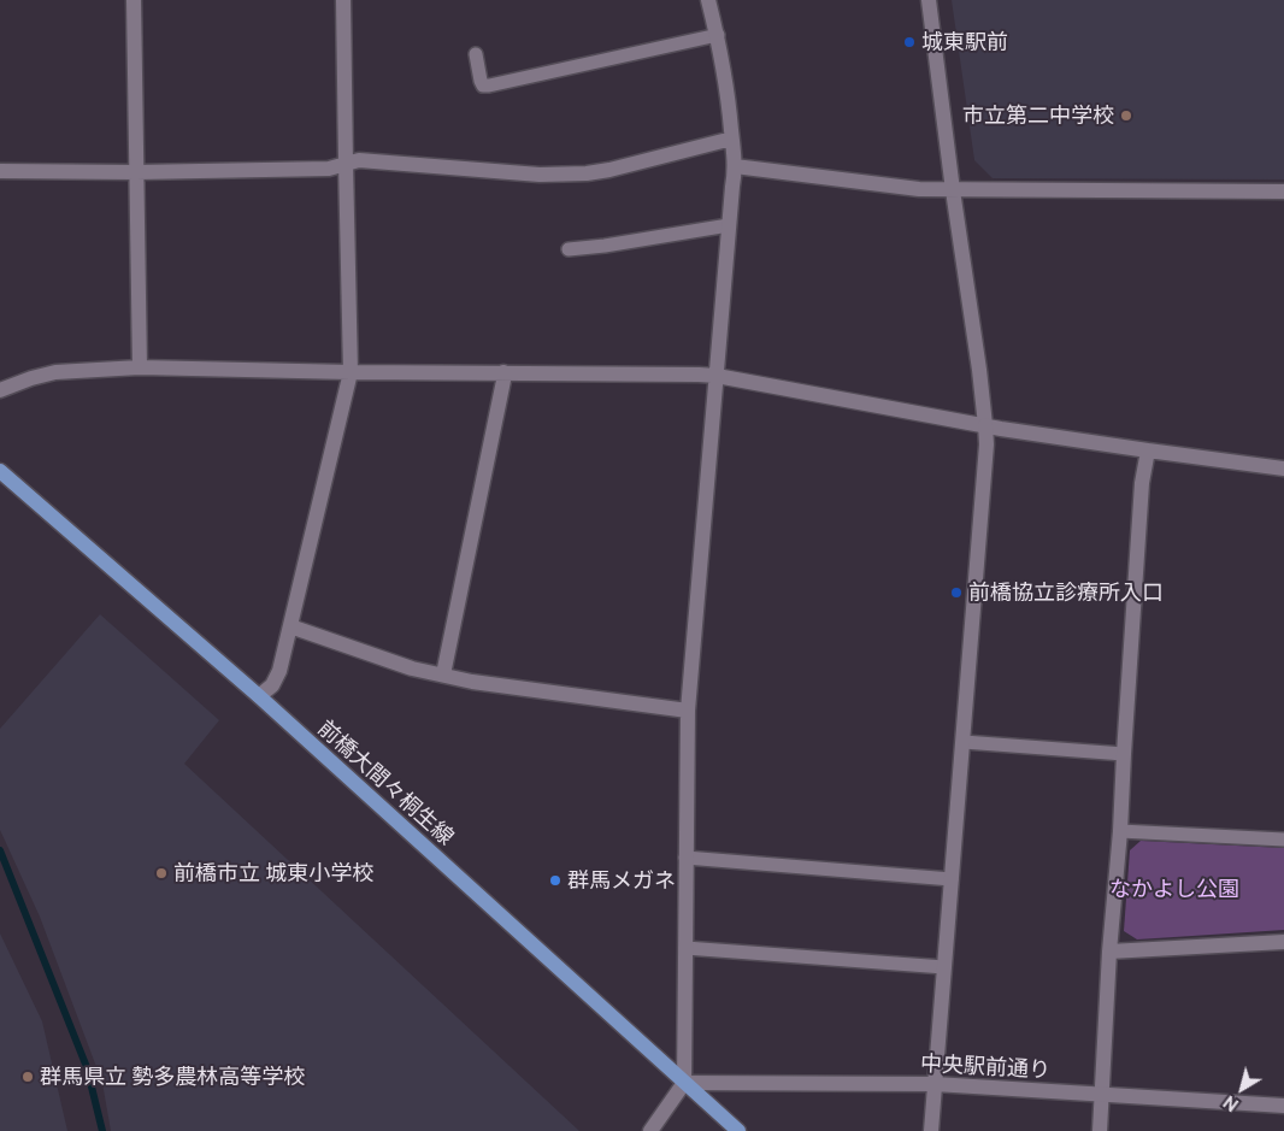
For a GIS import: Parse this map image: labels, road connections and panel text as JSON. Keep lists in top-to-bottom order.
{
  "streets": {
    "main road": ["前橋大間々桐生線"],
    "street": ["中央駅前通り"]
  },
  "crossings": [
    ["前橋大間々桐生線", "中央駅前通り"]
  ],
  "parks": ["なかよし公園"],
  "places": [
    "城東駅前",
    "市立第二中学校",
    "前橋協立診療所入口",
    "前橋市立 城東小学校",
    "群馬メガネ",
    "群馬県立 勢多農林高等学校"
  ],
  "north": "bottom left"
}
